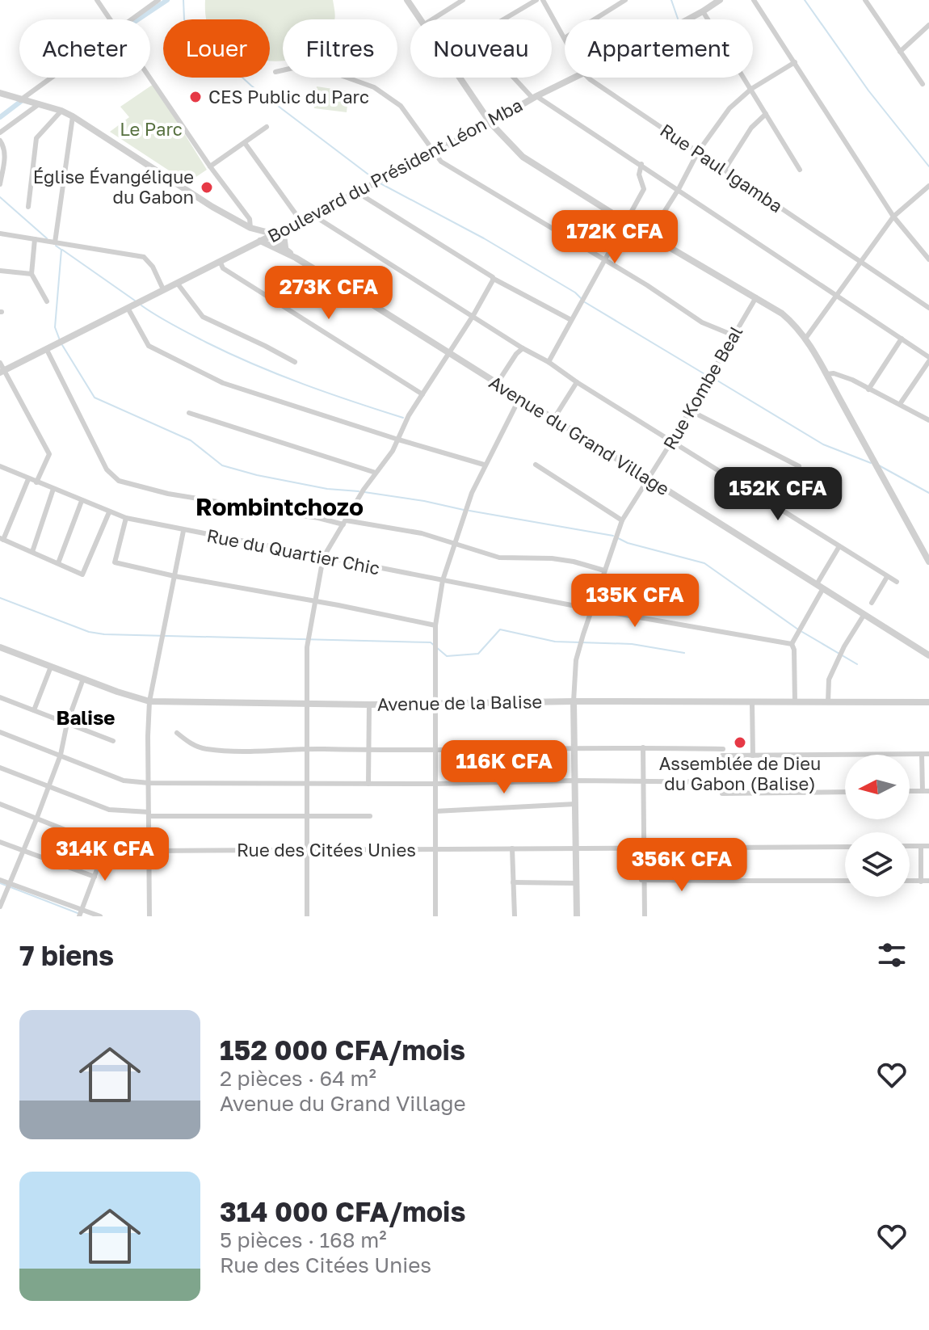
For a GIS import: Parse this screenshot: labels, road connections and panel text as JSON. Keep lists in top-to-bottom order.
{
  "streets": {
    "street": [
      "Rue Paul Igamba",
      "Boulevard du Président Léon Mba",
      "Rue Kombe Beal",
      "Avenue du Grand Village",
      "Rue du Quartier Chic",
      "Avenue de la Balise",
      "Rue des Citées Unies"
    ]
  },
  "crossings": [
    ["Boulevard du Président Léon Mba", "Avenue du Grand Village"],
    ["Rue Kombe Beal", "Avenue du Grand Village"],
    ["Rue Kombe Beal", "Rue du Quartier Chic"],
    ["Rue Kombe Beal", "Avenue de la Balise"],
    ["Avenue du Grand Village", "Rue des Citées Unies"],
    ["Rue du Quartier Chic", "Rue des Citées Unies"],
    ["Avenue de la Balise", "Rue des Citées Unies"]
  ],
  "districts": ["Rombintchozo", "Balise"],
  "parks": ["Le Parc"],
  "places": ["CES Public du Parc", "Église Évangélique du Gabon", "Assemblée de Dieu du Gabon (Balise)"],
  "north": "left",
  "page": {
    "chip": [
      "Acheter",
      "Louer",
      "Filtres",
      "Nouveau",
      "Appartement"
    ],
    "price": [
      "172K CFA",
      "273K CFA",
      "152K CFA",
      "135K CFA",
      "116K CFA",
      "314K CFA",
      "356K CFA"
    ],
    "heading": "7 biens",
    "list": [
      {
        "name": "152 000 CFA/mois",
        "note": "2 pièces · 64 m² · Avenue du Grand Village"
      },
      {
        "name": "314 000 CFA/mois",
        "note": "5 pièces · 168 m² · Rue des Citées Unies"
      }
    ]
  }
}
